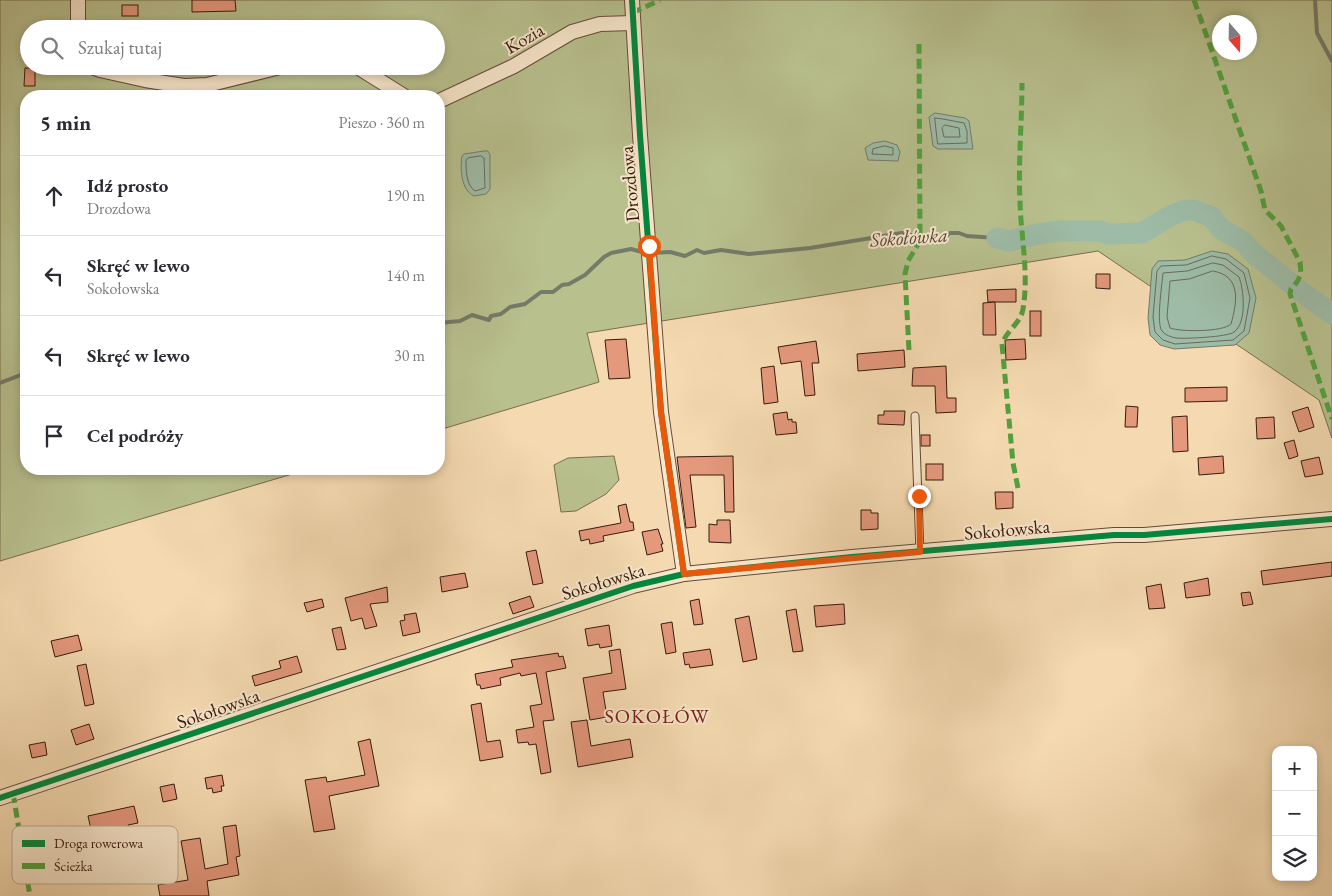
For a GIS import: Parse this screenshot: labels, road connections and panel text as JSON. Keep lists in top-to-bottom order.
{
  "streets": {
    "street": ["Kozia", "Drozdowa", "Sokołowska"]
  },
  "crossings": [
    ["Kozia", "Drozdowa"],
    ["Drozdowa", "Sokołowska"]
  ],
  "districts": ["SOKOŁÓW"],
  "water": ["Sokołówka"],
  "legend": ["Droga rowerowa", "Ścieżka"],
  "north": "bottom",
  "page": {
    "search": "Szukaj tutaj",
    "heading": ["5 min", "Pieszo · 360 m"],
    "list": [
      ["Idź prosto", "Drozdowa", "190 m"],
      ["Skręć w lewo", "Sokołowska", "140 m"],
      ["Skręć w lewo", "30 m"],
      "Cel podróży"
    ],
    "map_buttons": ["+", "−"]
  }
}
